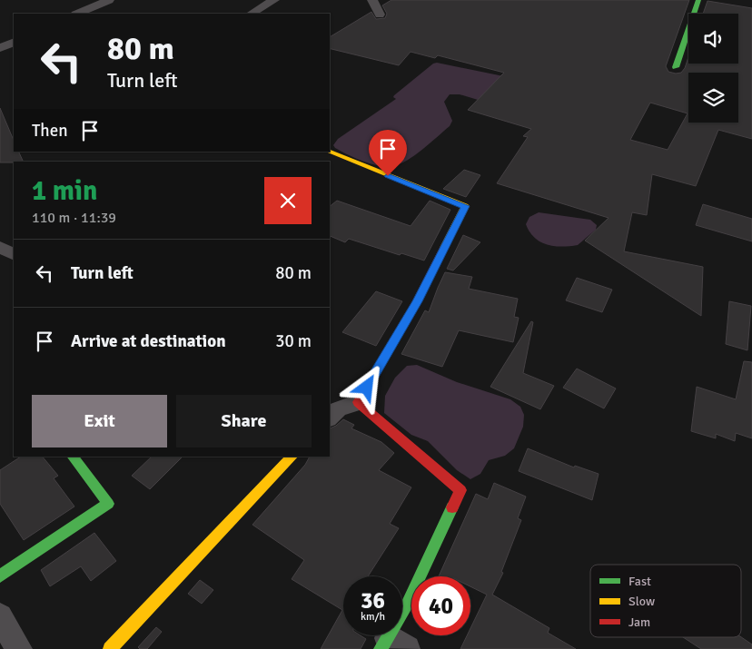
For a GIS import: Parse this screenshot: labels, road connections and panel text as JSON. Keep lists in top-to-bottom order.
{
  "legend": ["Fast", "Slow", "Jam"],
  "page": {
    "turn": ["80 m", "Turn left"],
    "then": "Then",
    "heading": ["1 min", "110 m · 11:39"],
    "list": [
      {
        "name": "Turn left",
        "value": "80 m"
      },
      {
        "name": "Arrive at destination",
        "value": "30 m"
      }
    ],
    "buttons": ["Exit", "Share"],
    "speed": "36 km/h",
    "limit": "40"
  }
}
